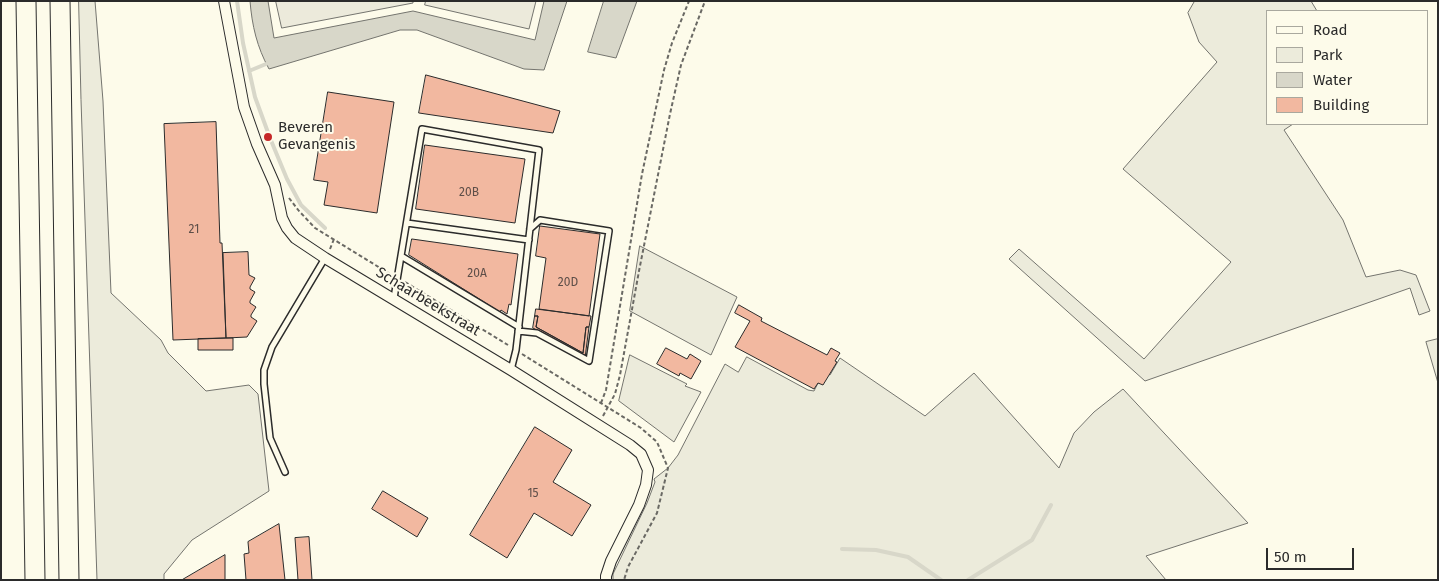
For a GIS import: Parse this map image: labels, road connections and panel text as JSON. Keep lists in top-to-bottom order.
{
  "streets": {
    "street": ["Schaarbeekstraat"]
  },
  "places": ["Beveren Gevangenis"],
  "house_numbers": [
    "20B",
    "21",
    "20A",
    "20D",
    "15"
  ],
  "legend": [
    "Road",
    "Park",
    "Water",
    "Building"
  ],
  "scale_bar": "50 m"
}
